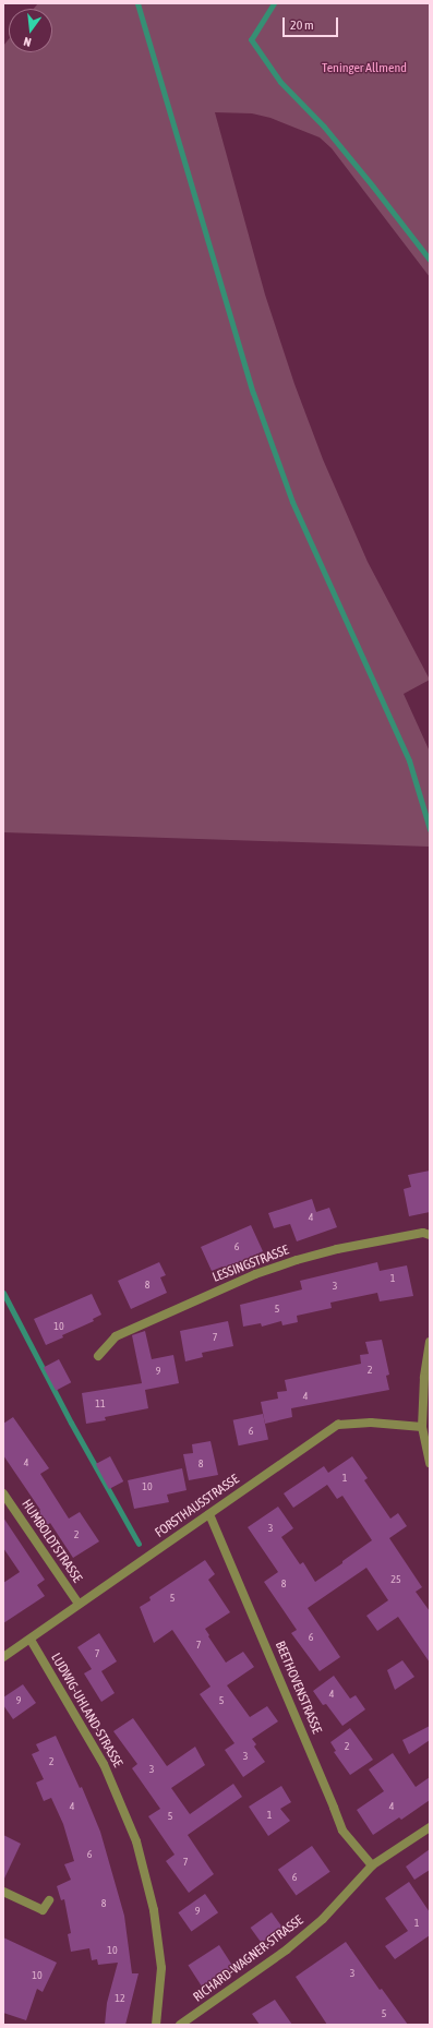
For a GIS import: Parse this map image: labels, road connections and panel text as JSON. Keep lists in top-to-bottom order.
{
  "streets": {
    "street": [
      "LESSINGSTRASSE",
      "FORSTHAUSSTRASSE",
      "HUMBOLDTSTRASSE",
      "BEETHOVENSTRASSE",
      "LUDWIG-UHLAND-STRASSE",
      "RICHARD-WAGNER-STRASSE"
    ]
  },
  "crossings": [
    ["FORSTHAUSSTRASSE", "HUMBOLDTSTRASSE"],
    ["FORSTHAUSSTRASSE", "BEETHOVENSTRASSE"],
    ["FORSTHAUSSTRASSE", "LUDWIG-UHLAND-STRASSE"],
    ["BEETHOVENSTRASSE", "RICHARD-WAGNER-STRASSE"]
  ],
  "parks": ["Teninger Allmend"],
  "house_numbers": [
    "4",
    "6",
    "1",
    "8",
    "3",
    "5",
    "10",
    "7",
    "2",
    "9",
    "4",
    "11",
    "6",
    "4",
    "8",
    "1",
    "10",
    "3",
    "2",
    "25",
    "8",
    "5",
    "6",
    "7",
    "7",
    "4",
    "9",
    "5",
    "2",
    "3",
    "2",
    "3",
    "4",
    "4",
    "1",
    "5",
    "6",
    "7",
    "6",
    "8",
    "9",
    "1",
    "10",
    "3",
    "10",
    "12",
    "5"
  ],
  "scale_bar": "20 m",
  "north": "bottom"
}
